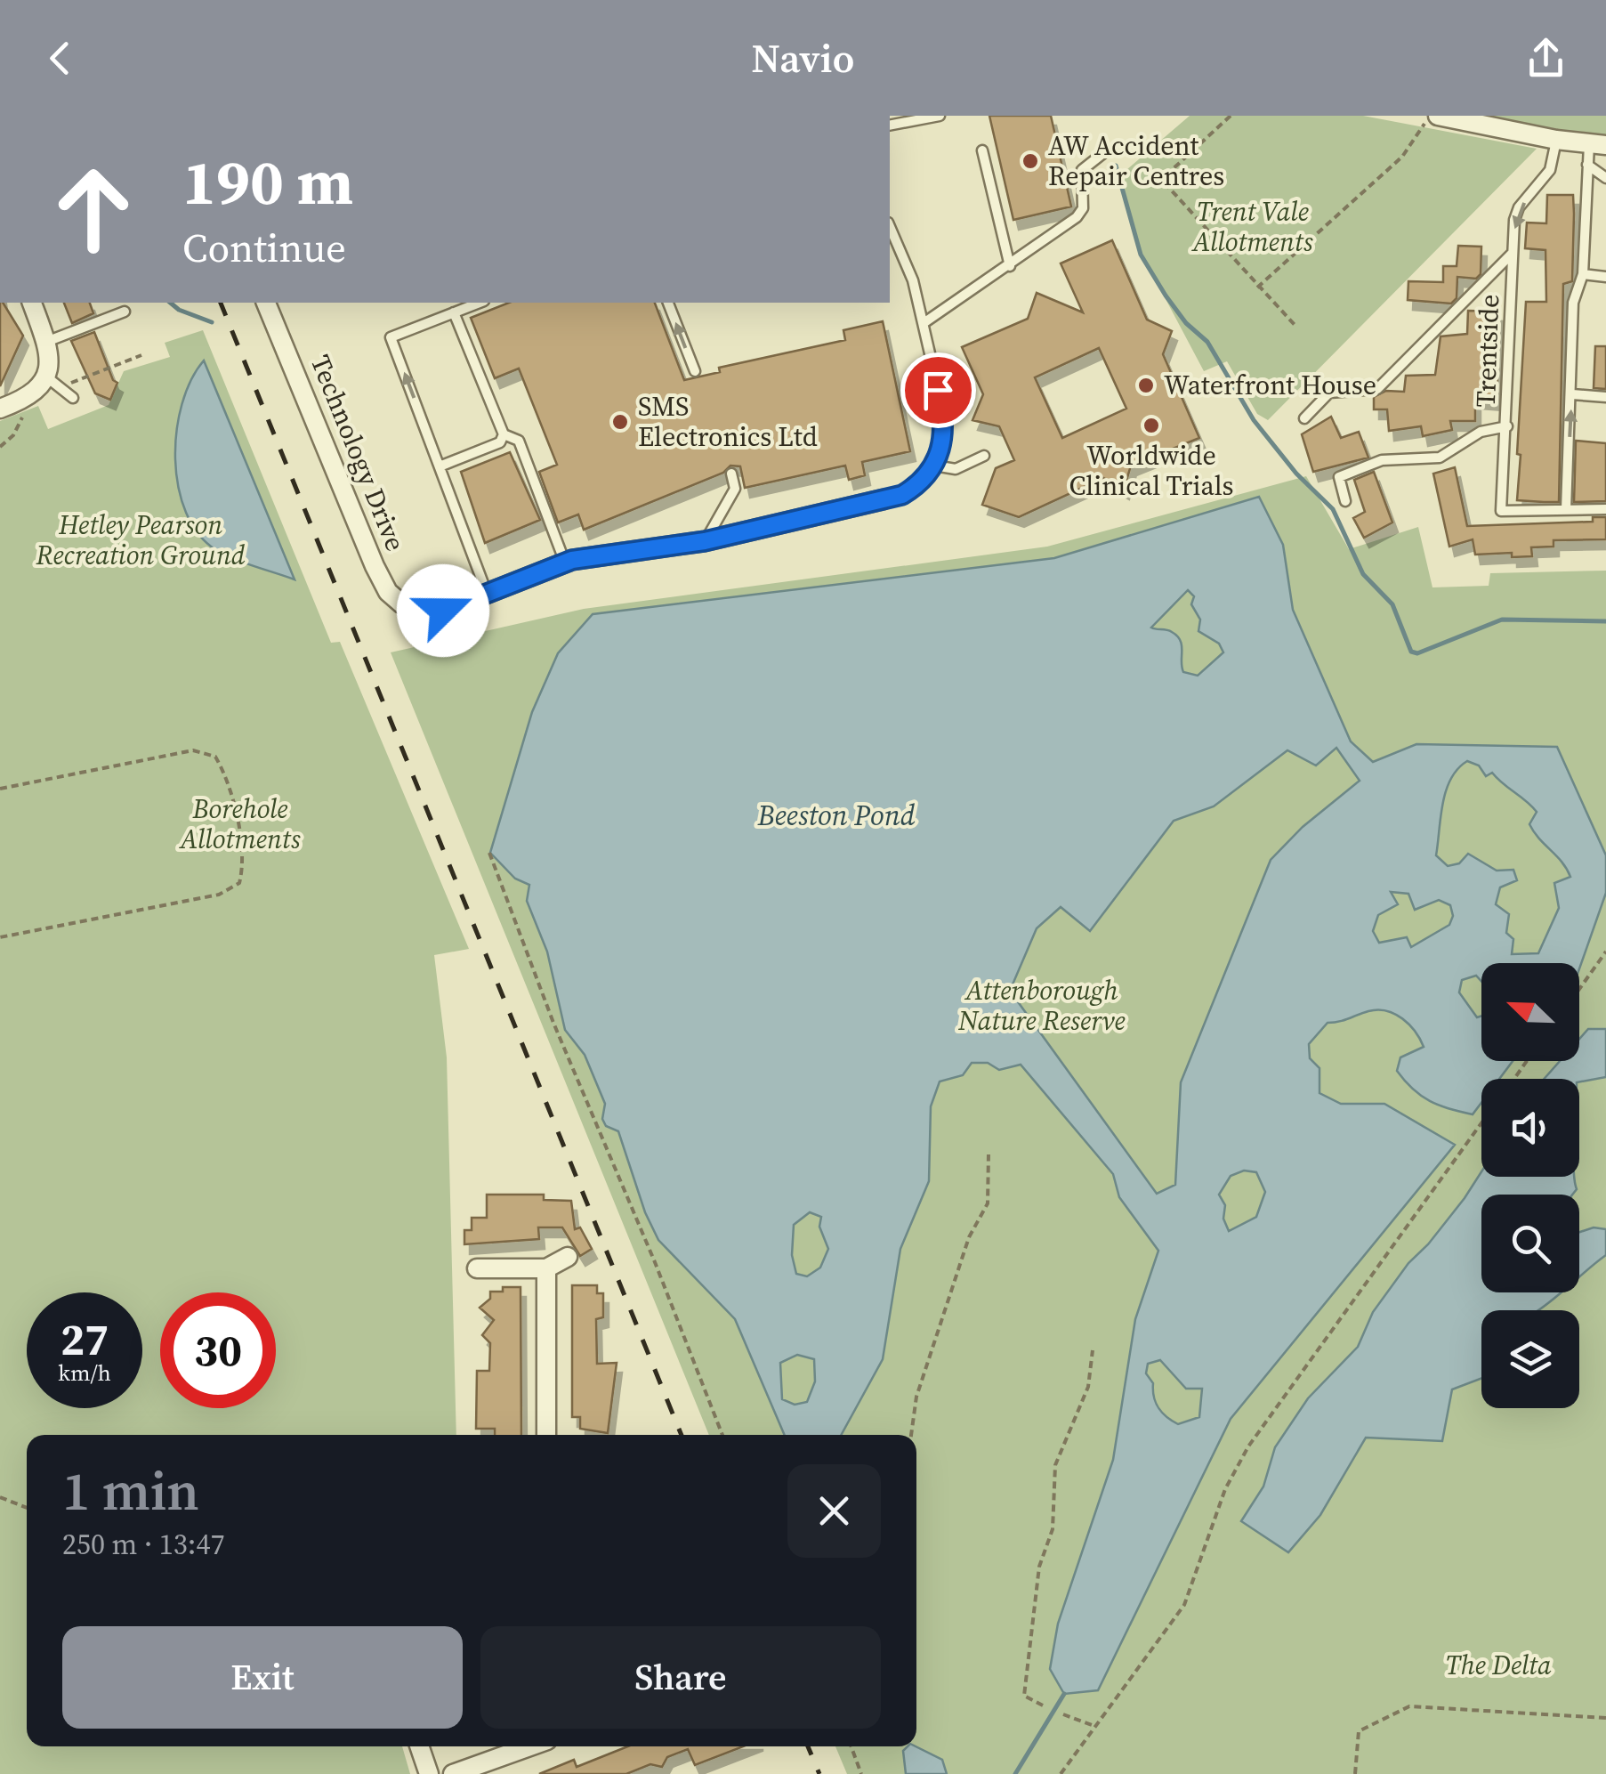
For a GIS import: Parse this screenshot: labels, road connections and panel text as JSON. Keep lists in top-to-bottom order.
{
  "streets": {
    "street": ["Technology Drive"],
    "lane": ["Trentside"]
  },
  "water": ["Beeston Pond"],
  "parks": [
    "Trent Vale Allotments",
    "Hetley Pearson Recreation Ground",
    "Borehole Allotments",
    "Attenborough Nature Reserve",
    "The Delta"
  ],
  "places": [
    "AW Accident Repair Centres",
    "Waterfront House",
    "SMS Electronics Ltd",
    "Worldwide Clinical Trials"
  ],
  "north": "top left",
  "page": {
    "header": "Navio",
    "turn": ["190 m", "Continue"],
    "speed": "27 km/h",
    "limit": "30",
    "heading": ["1 min", "250 m · 13:47"],
    "buttons": ["Exit", "Share"]
  }
}
